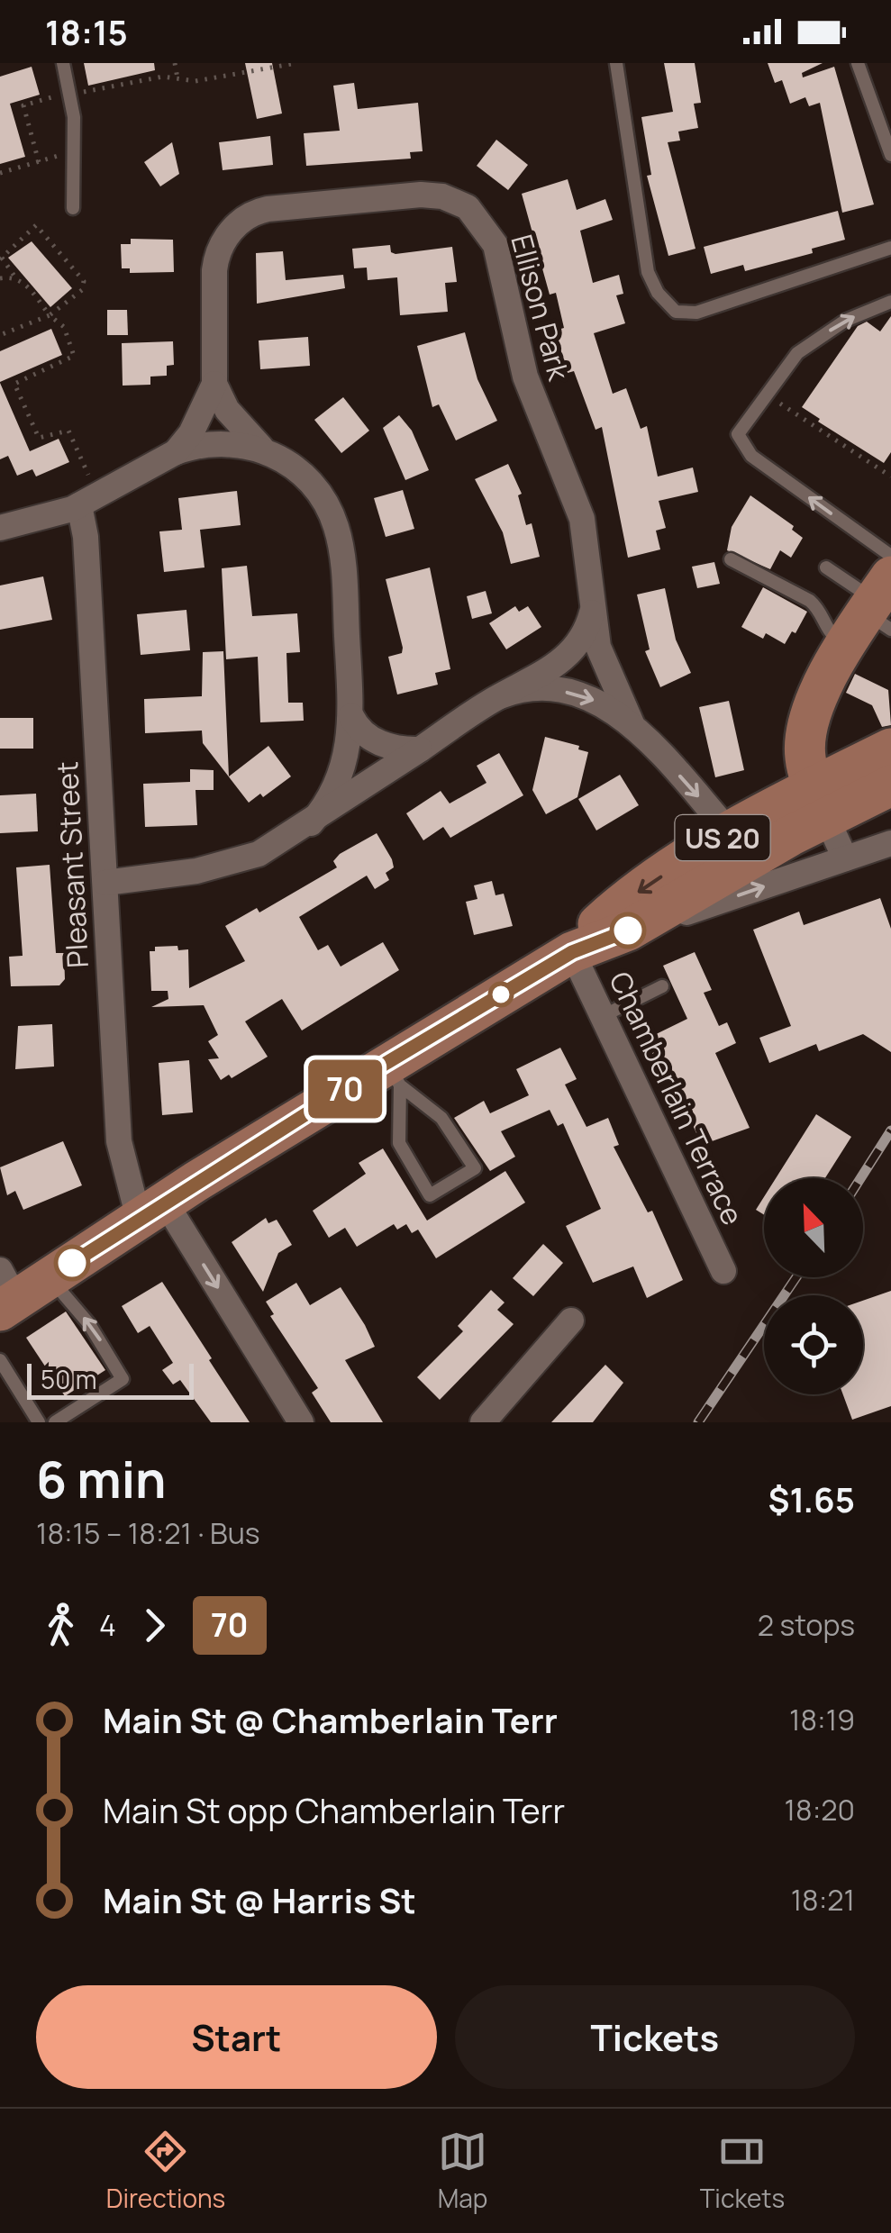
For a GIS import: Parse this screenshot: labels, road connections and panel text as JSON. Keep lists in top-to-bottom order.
{
  "streets": {
    "main road": ["US 20"],
    "street": ["Ellison Park", "Pleasant Street", "Chamberlain Terrace"]
  },
  "crossings": [
    ["Ellison Park", "US 20"],
    ["Ellison Park", "Pleasant Street"],
    ["US 20", "Pleasant Street"],
    ["US 20", "Chamberlain Terrace"]
  ],
  "lines": ["bus line 70"],
  "scale_bar": "50 m",
  "north": "top left",
  "page": {
    "status": "18:15",
    "on_map": "70",
    "scale": "50 m",
    "heading": ["6 min", "18:15 – 18:21 · Bus", "$1.65"],
    "legs": ["4", "70", "2 stops"],
    "list": [
      {
        "name": "Main St @ Chamberlain Terr",
        "value": "18:19"
      },
      {
        "name": "Main St opp Chamberlain Terr",
        "value": "18:20"
      },
      {
        "name": "Main St @ Harris St",
        "value": "18:21"
      }
    ],
    "buttons": ["Start", "Tickets"],
    "tabs": ["Directions", "Map", "Tickets"]
  }
}
